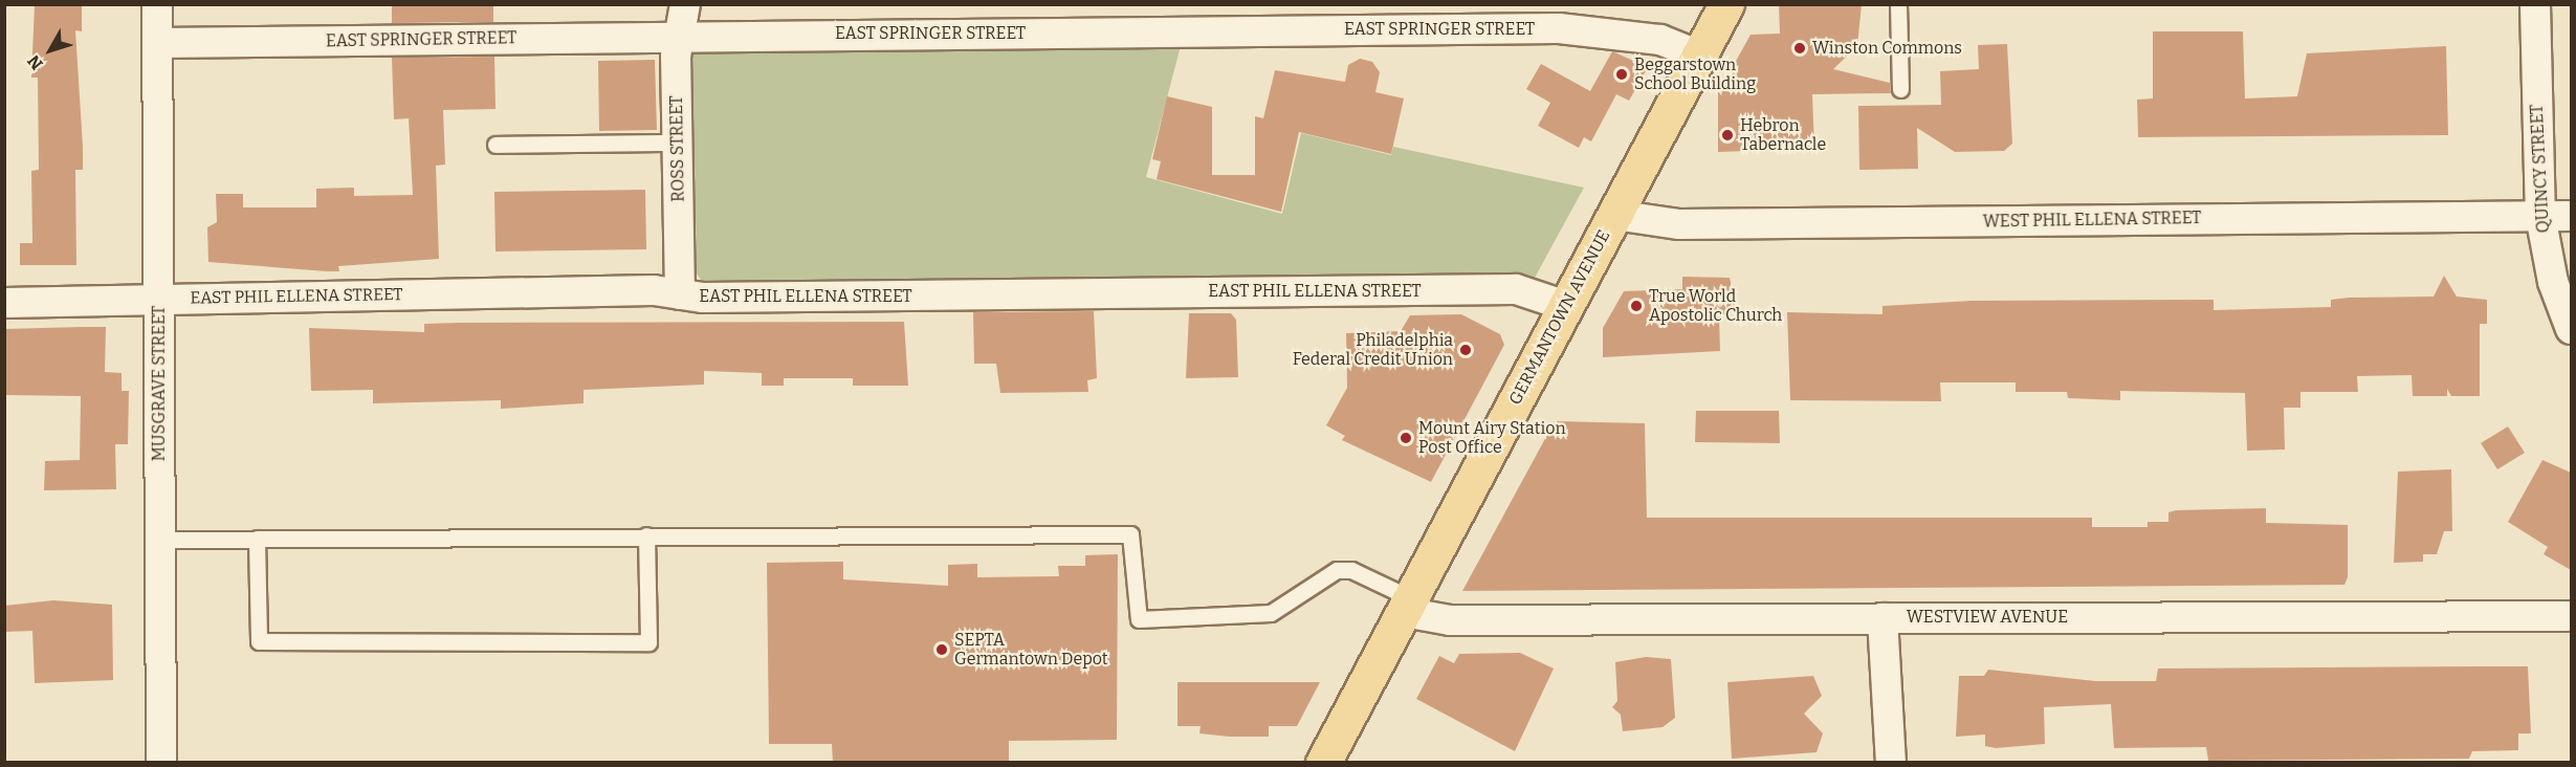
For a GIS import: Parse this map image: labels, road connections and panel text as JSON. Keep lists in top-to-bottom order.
{
  "streets": {
    "main road": ["GERMANTOWN AVENUE"],
    "street": [
      "EAST SPRINGER STREET",
      "ROSS STREET",
      "QUINCY STREET",
      "WEST PHIL ELLENA STREET",
      "EAST PHIL ELLENA STREET",
      "MUSGRAVE STREET",
      "WESTVIEW AVENUE"
    ]
  },
  "crossings": [
    ["EAST SPRINGER STREET", "ROSS STREET"],
    ["EAST SPRINGER STREET", "GERMANTOWN AVENUE"],
    ["EAST SPRINGER STREET", "MUSGRAVE STREET"],
    ["ROSS STREET", "EAST PHIL ELLENA STREET"],
    ["QUINCY STREET", "WEST PHIL ELLENA STREET"],
    ["WEST PHIL ELLENA STREET", "GERMANTOWN AVENUE"],
    ["EAST PHIL ELLENA STREET", "GERMANTOWN AVENUE"],
    ["EAST PHIL ELLENA STREET", "MUSGRAVE STREET"],
    ["GERMANTOWN AVENUE", "WESTVIEW AVENUE"]
  ],
  "places": [
    "Winston Commons",
    "Beggarstown School Building",
    "Hebron Tabernacle",
    "True World Apostolic Church",
    "Philadelphia Federal Credit Union",
    "Mount Airy Station Post Office",
    "SEPTA Germantown Depot"
  ],
  "north": "bottom left"
}
